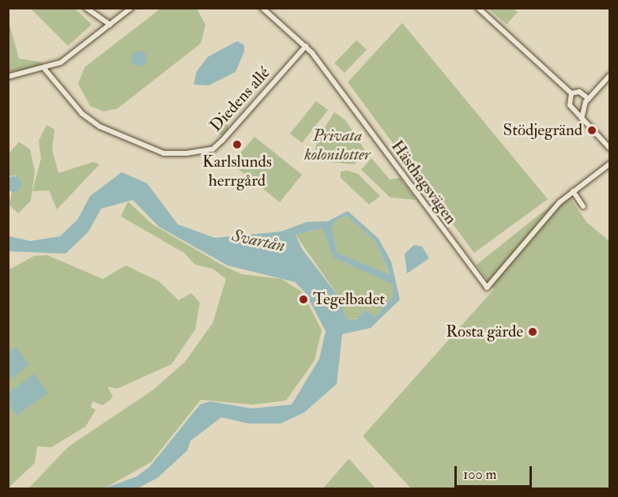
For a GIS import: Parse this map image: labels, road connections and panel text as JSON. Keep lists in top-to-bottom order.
{
  "streets": {
    "street": ["Diedens allé", "Hästhagsvägen"]
  },
  "crossings": [
    ["Diedens allé", "Hästhagsvägen"]
  ],
  "water": ["Svartån"],
  "parks": ["Privata kolonilotter"],
  "places": [
    "Stödjegränd",
    "Karlslunds herrgård",
    "Tegelbadet",
    "Rosta gärde"
  ],
  "scale_bar": "100 m"
}
